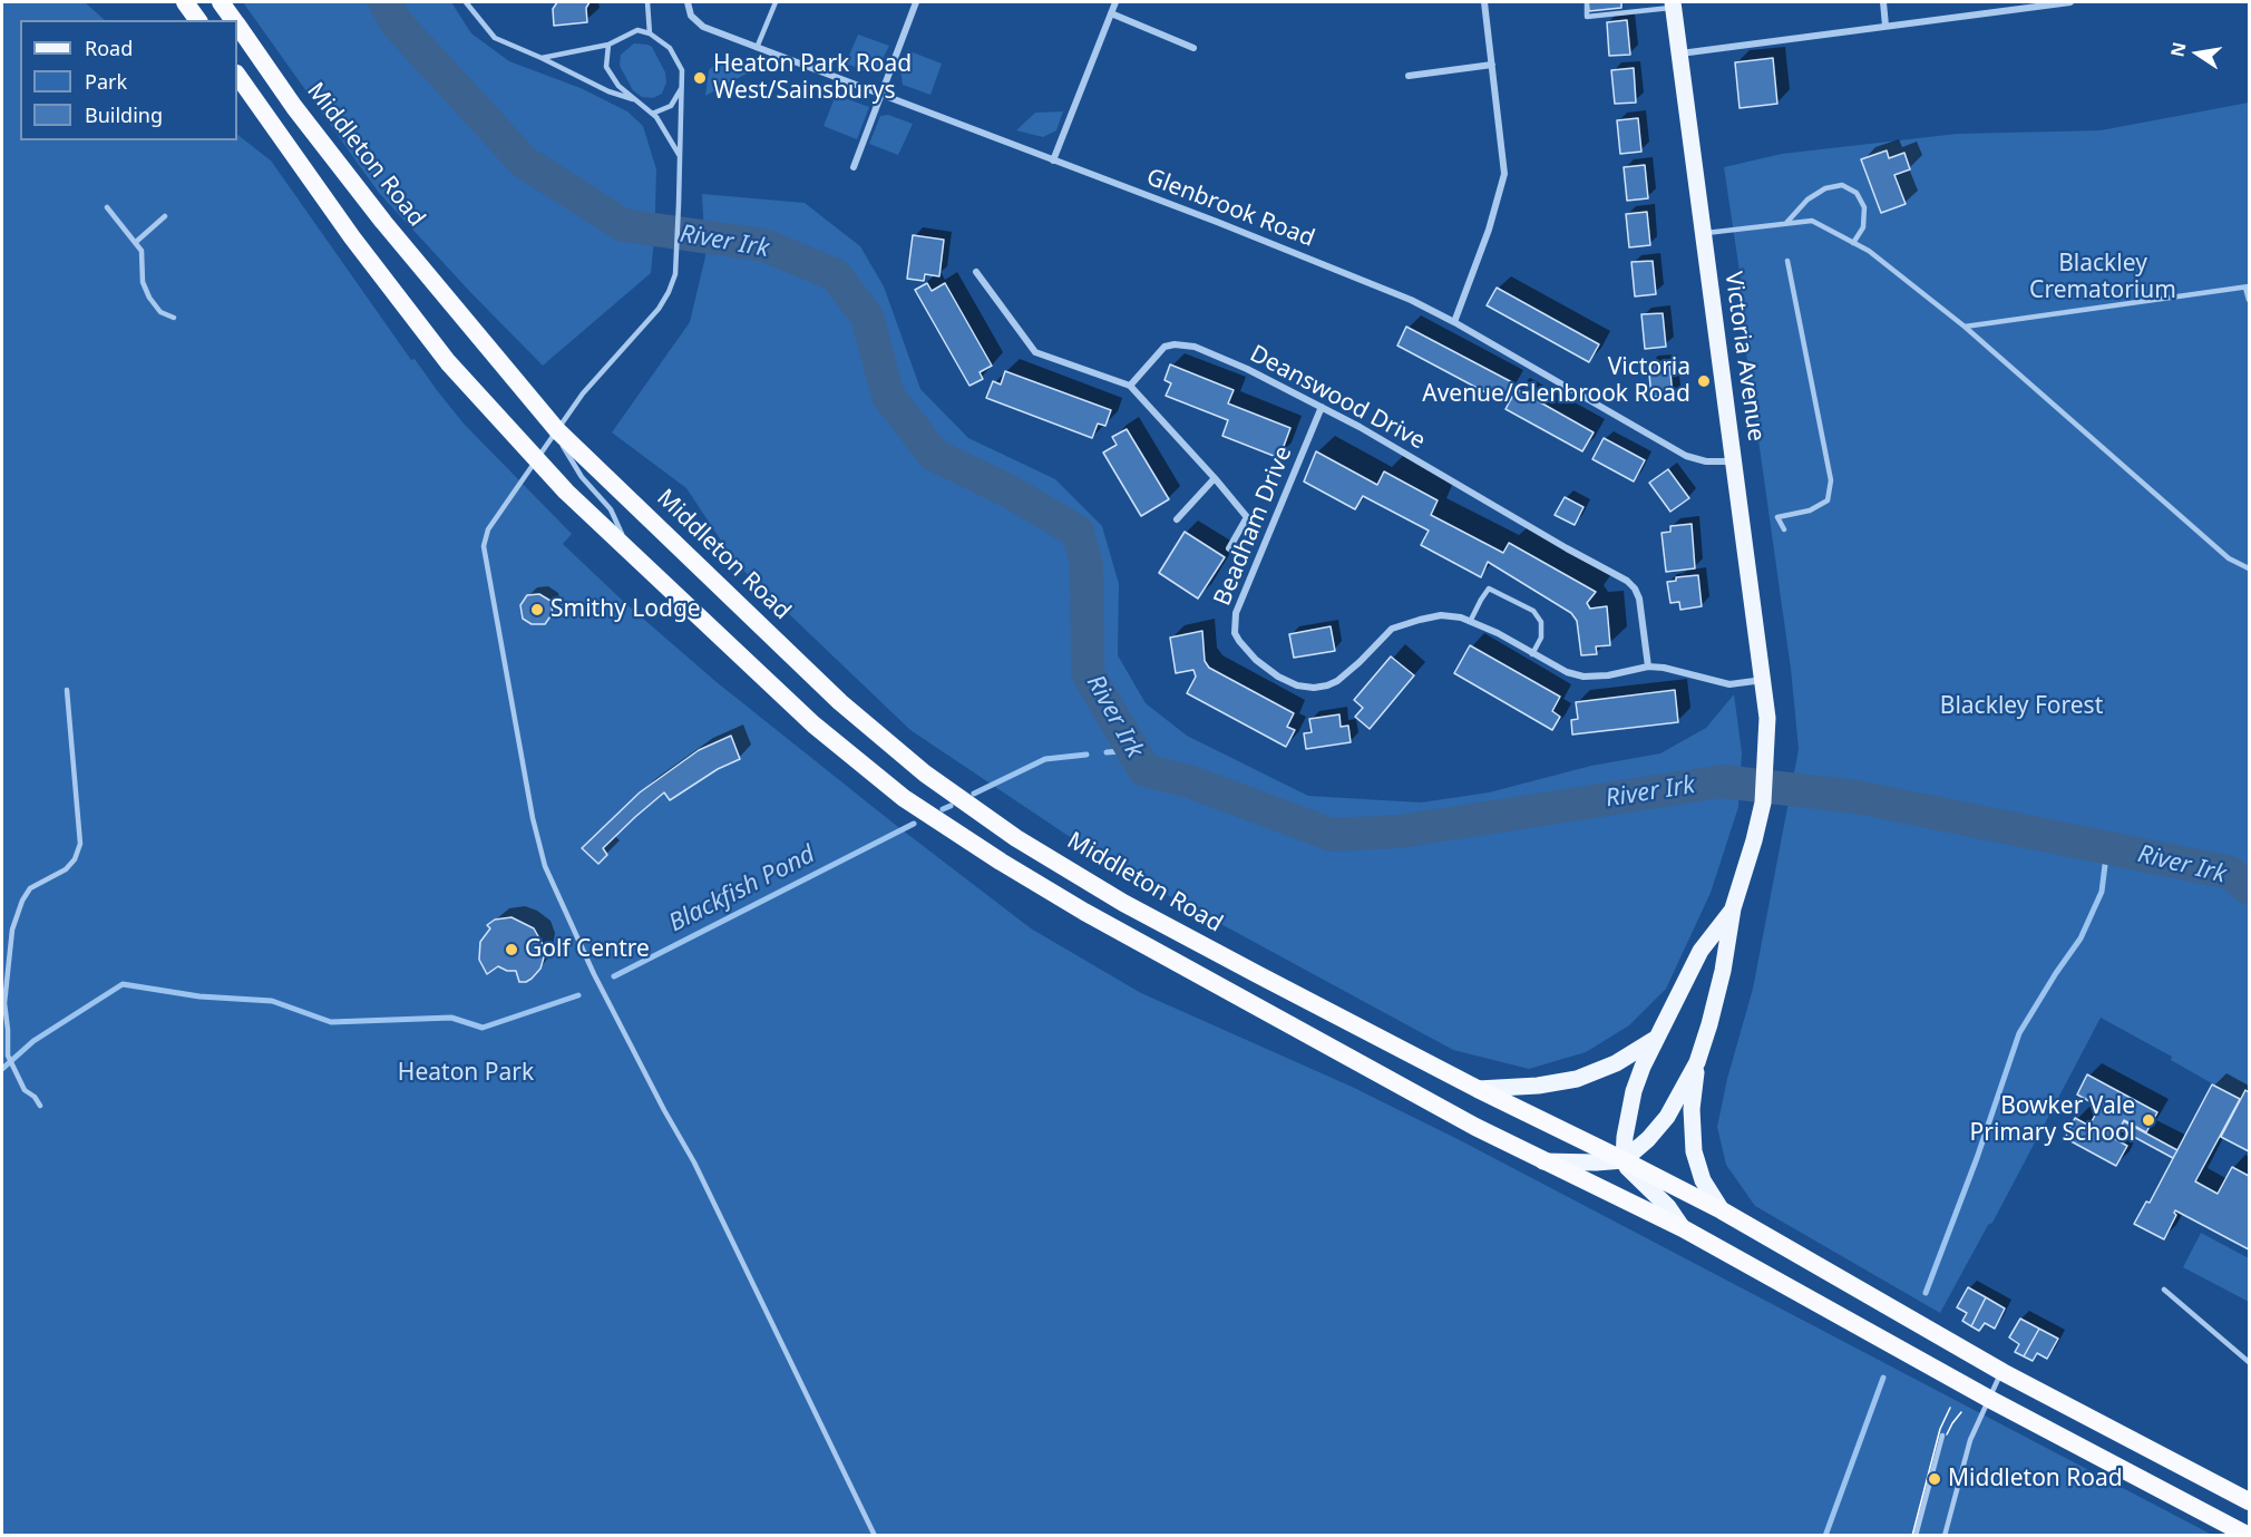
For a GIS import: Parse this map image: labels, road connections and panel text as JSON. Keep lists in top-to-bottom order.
{
  "streets": {
    "highway": ["Middleton Road"],
    "main road": ["Victoria Avenue"],
    "street": ["Glenbrook Road", "Deanswood Drive", "Beadham Drive"]
  },
  "crossings": [
    ["Glenbrook Road", "Victoria Avenue"],
    ["Victoria Avenue", "Beadham Drive"],
    ["Deanswood Drive", "Beadham Drive"]
  ],
  "water": ["River Irk", "Blackfish Pond"],
  "parks": ["Blackley Crematorium", "Blackley Forest", "Heaton Park"],
  "places": [
    "Heaton Park Road West/Sainsburys",
    "Victoria Avenue/Glenbrook Road",
    "Smithy Lodge",
    "Golf Centre",
    "Bowker Vale Primary School",
    "Middleton Road"
  ],
  "legend": ["Road", "Park", "Building"],
  "north": "left"
}
